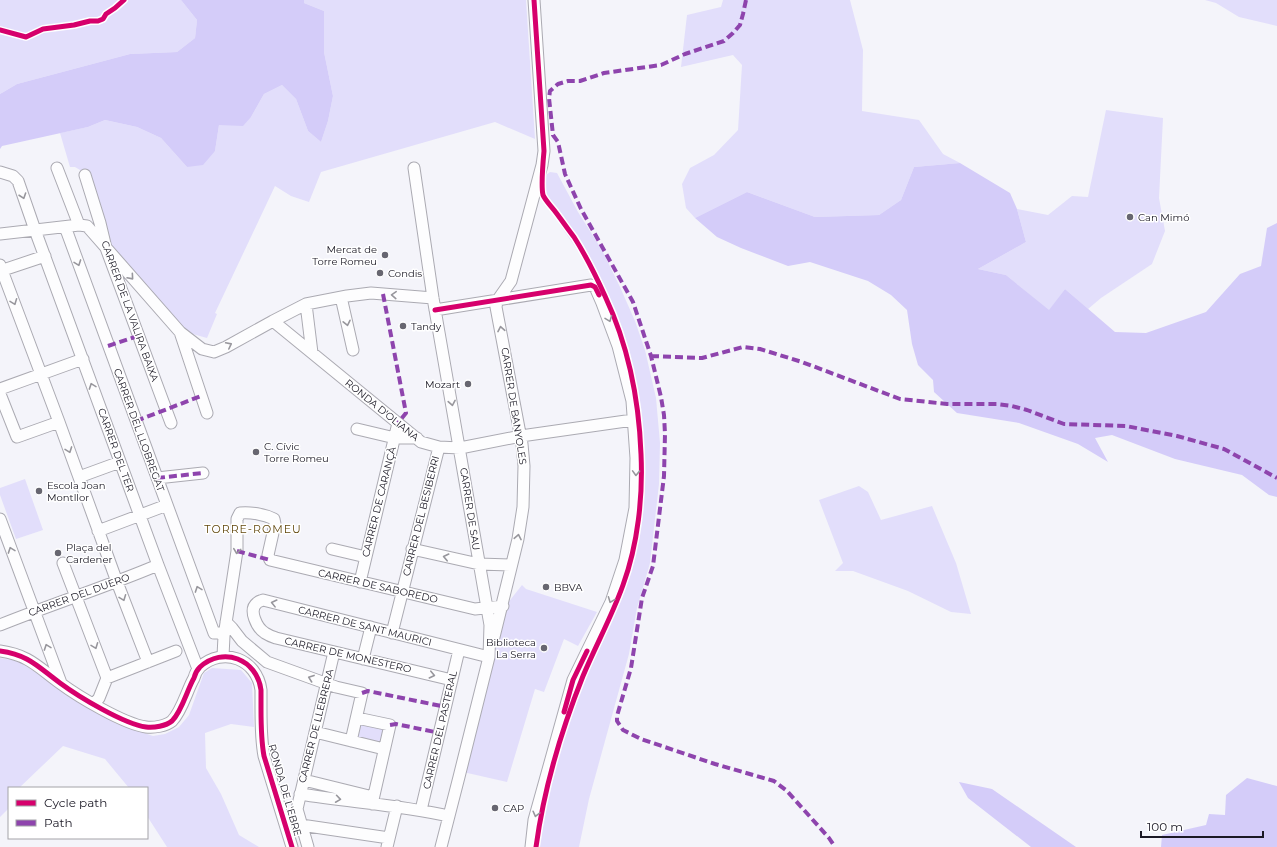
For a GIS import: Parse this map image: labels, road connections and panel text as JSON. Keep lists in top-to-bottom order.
{
  "streets": {
    "street": [
      "CARRER DE LA VALIRA BAIXA",
      "CARRER DE BANYOLES",
      "RONDA D'OLIANA",
      "CARRER DEL LLOBREGAT",
      "CARRER DEL TER",
      "CARRER DE CARANÇÀ",
      "CARRER DE SAU",
      "CARRER DEL BESIBERRI",
      "CARRER DE SABOREDO",
      "CARRER DEL DUERO",
      "CARRER DE SANT MAURICI",
      "CARRER DE MONESTERO",
      "CARRER DE LLEBRERA",
      "CARRER DEL PASTERAL",
      "RONDA DE L'EBRE"
    ]
  },
  "crossings": [
    ["CARRER DE BANYOLES", "RONDA D'OLIANA"],
    ["CARRER DE BANYOLES", "CARRER DE SAU"],
    ["CARRER DE BANYOLES", "CARRER DE SANT MAURICI"],
    ["RONDA D'OLIANA", "CARRER DE CARANÇÀ"],
    ["RONDA D'OLIANA", "CARRER DE SAU"],
    ["RONDA D'OLIANA", "CARRER DEL BESIBERRI"],
    ["CARRER DEL LLOBREGAT", "RONDA DE L'EBRE"],
    ["CARRER DEL TER", "CARRER DEL DUERO"],
    ["CARRER DE CARANÇÀ", "CARRER DE SABOREDO"],
    ["CARRER DE SAU", "CARRER DE SABOREDO"],
    ["CARRER DE SAU", "CARRER DE SANT MAURICI"],
    ["CARRER DEL BESIBERRI", "CARRER DE SABOREDO"],
    ["CARRER DEL BESIBERRI", "CARRER DE SANT MAURICI"],
    ["CARRER DE SANT MAURICI", "CARRER DE MONESTERO"],
    ["CARRER DE SANT MAURICI", "CARRER DEL PASTERAL"],
    ["CARRER DE MONESTERO", "CARRER DE LLEBRERA"],
    ["CARRER DE MONESTERO", "CARRER DEL PASTERAL"]
  ],
  "one_way": ["CARRER DE BANYOLES", "CARRER DE SANT MAURICI"],
  "districts": ["TORRE-ROMEU"],
  "places": [
    "Can Mimó",
    "Mercat de Torre Romeu",
    "Condis",
    "Tandy",
    "Mozart",
    "C. Cívic Torre Romeu",
    "Escola Joan Montllor",
    "Plaça del Cardener",
    "BBVA",
    "Biblioteca La Serra",
    "CAP"
  ],
  "legend": ["Cycle path", "Path"],
  "scale_bar": "100 m"
}
